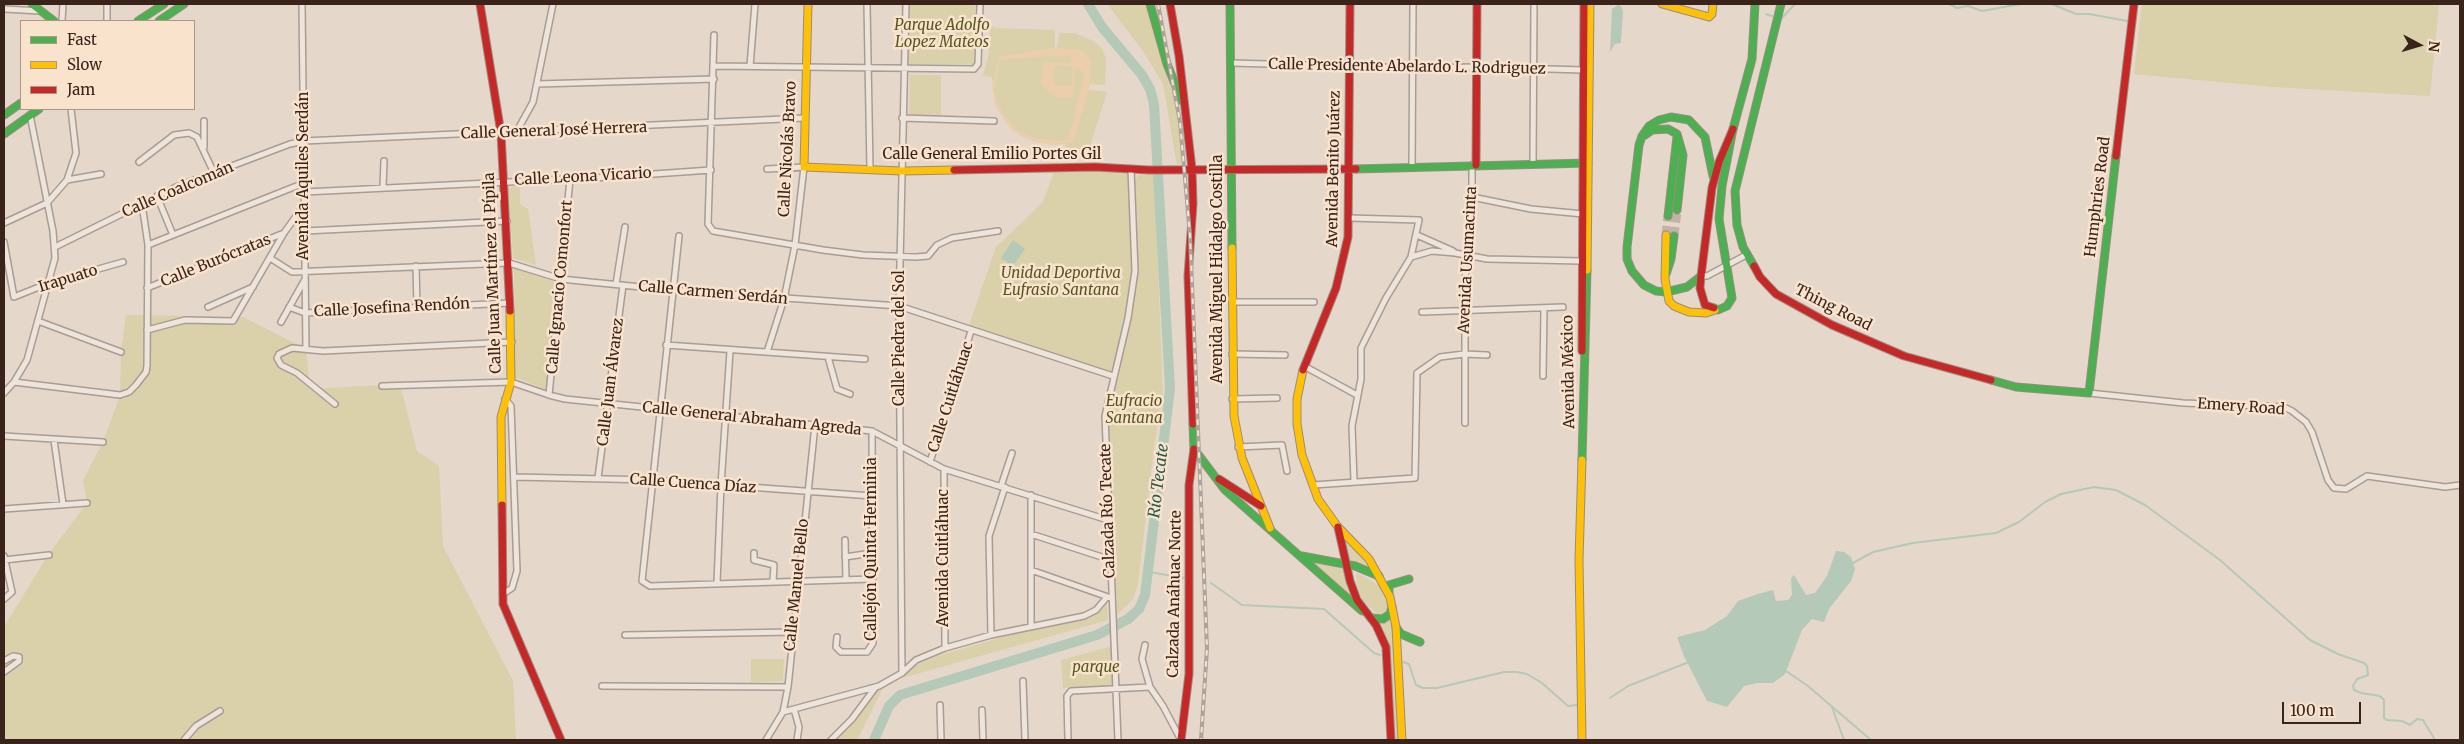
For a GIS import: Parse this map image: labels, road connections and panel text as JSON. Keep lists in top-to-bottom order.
{
  "streets": {
    "main road": [
      "Calle Nicolás Bravo",
      "Calle General Emilio Portes Gil",
      "Avenida Benito Juárez",
      "Humphries Road",
      "Avenida Miguel Hidalgo Costilla",
      "Calle Juan Martínez el Pípila",
      "Thing Road",
      "Avenida México",
      "Calzada Anáhuac Norte"
    ],
    "street": [
      "Calle Presidente Abelardo L. Rodriguez",
      "Calle General José Herrera",
      "Avenida Aquiles Serdán",
      "Calle Leona Vicario",
      "Calle Coalcomán",
      "Avenida Usumacinta",
      "Calle Burócratas",
      "Irapuato",
      "Calle Ignacio Comonfort",
      "Calle Carmen Serdán",
      "Calle Josefina Rendón",
      "Calle Piedra del Sol",
      "Calle Juan Álvarez",
      "Calle Cuitláhuac",
      "Emery Road",
      "Calle General Abraham Agreda",
      "Calle Cuenca Díaz",
      "Calzada Río Tecate",
      "Callejón Quinta Herminia",
      "Avenida Cuitláhuac",
      "Calle Manuel Bello"
    ]
  },
  "crossings": [
    ["Calle Presidente Abelardo L. Rodriguez", "Avenida Benito Juárez"],
    ["Calle Presidente Abelardo L. Rodriguez", "Avenida Miguel Hidalgo Costilla"],
    ["Calle Presidente Abelardo L. Rodriguez", "Avenida México"],
    ["Calle General José Herrera", "Calle Nicolás Bravo"],
    ["Calle General José Herrera", "Avenida Aquiles Serdán"],
    ["Calle General José Herrera", "Calle Coalcomán"],
    ["Calle General José Herrera", "Calle Juan Martínez el Pípila"],
    ["Calle Nicolás Bravo", "Calle General Emilio Portes Gil"],
    ["Calle Nicolás Bravo", "Calle Carmen Serdán"],
    ["Calle General Emilio Portes Gil", "Avenida Benito Juárez"],
    ["Calle General Emilio Portes Gil", "Avenida Usumacinta"],
    ["Calle General Emilio Portes Gil", "Avenida Miguel Hidalgo Costilla"],
    ["Calle General Emilio Portes Gil", "Calle Piedra del Sol"],
    ["Calle General Emilio Portes Gil", "Avenida México"],
    ["Calle General Emilio Portes Gil", "Calzada Río Tecate"],
    ["Calle General Emilio Portes Gil", "Calzada Anáhuac Norte"],
    ["Avenida Aquiles Serdán", "Calle Leona Vicario"],
    ["Avenida Aquiles Serdán", "Calle Coalcomán"],
    ["Avenida Aquiles Serdán", "Calle Carmen Serdán"],
    ["Avenida Aquiles Serdán", "Calle Josefina Rendón"],
    ["Calle Leona Vicario", "Calle Juan Martínez el Pípila"],
    ["Calle Leona Vicario", "Calle Ignacio Comonfort"],
    ["Humphries Road", "Thing Road"],
    ["Humphries Road", "Emery Road"],
    ["Calle Juan Martínez el Pípila", "Calle Carmen Serdán"],
    ["Calle Juan Martínez el Pípila", "Calle Josefina Rendón"],
    ["Calle Juan Martínez el Pípila", "Calle General Abraham Agreda"],
    ["Calle Ignacio Comonfort", "Calle Carmen Serdán"],
    ["Calle Ignacio Comonfort", "Calle General Abraham Agreda"],
    ["Calle Carmen Serdán", "Calle Piedra del Sol"],
    ["Calle Carmen Serdán", "Calle Juan Álvarez"],
    ["Calle Carmen Serdán", "Calle Cuitláhuac"],
    ["Calle Carmen Serdán", "Calzada Río Tecate"],
    ["Thing Road", "Emery Road"],
    ["Calle Piedra del Sol", "Calle General Abraham Agreda"],
    ["Calle Juan Álvarez", "Calle General Abraham Agreda"],
    ["Calle Juan Álvarez", "Calle Cuenca Díaz"],
    ["Calle Cuitláhuac", "Calle General Abraham Agreda"],
    ["Calle General Abraham Agreda", "Calzada Río Tecate"],
    ["Calle General Abraham Agreda", "Callejón Quinta Herminia"],
    ["Calle General Abraham Agreda", "Avenida Cuitláhuac"],
    ["Calle General Abraham Agreda", "Calle Manuel Bello"],
    ["Calle Cuenca Díaz", "Callejón Quinta Herminia"],
    ["Calle Cuenca Díaz", "Calle Manuel Bello"]
  ],
  "water": ["Río Tecate"],
  "parks": [
    "Parque Adolfo Lopez Mateos",
    "Unidad Deportiva Eufrasio Santana",
    "Eufracio Santana",
    "parque"
  ],
  "legend": ["Fast", "Slow", "Jam"],
  "scale_bar": "100 m",
  "north": "right"
}
